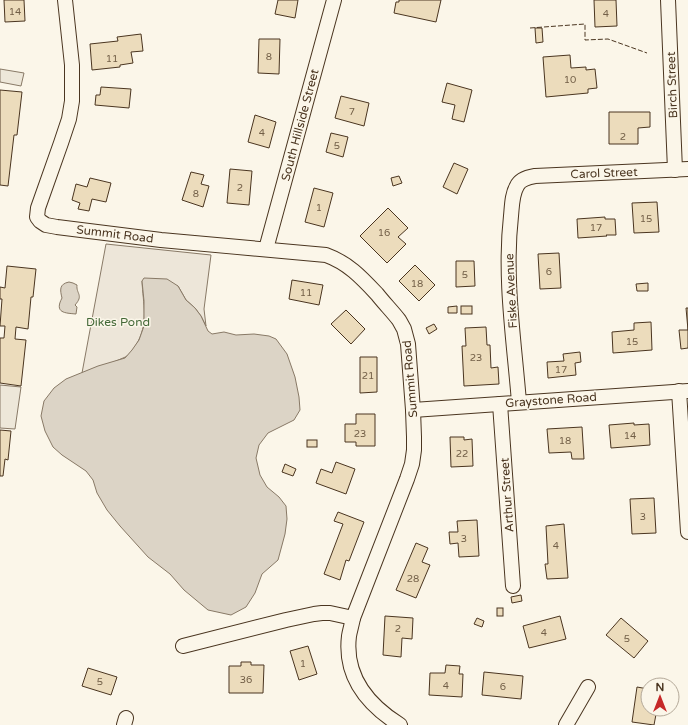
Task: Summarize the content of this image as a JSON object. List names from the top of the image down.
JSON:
{
  "streets": {
    "street": [
      "Birch Street",
      "South Hillside Street",
      "Carol Street",
      "Summit Road",
      "Fiske Avenue",
      "Graystone Road",
      "Arthur Street"
    ]
  },
  "crossings": [
    ["Birch Street", "Carol Street"],
    ["South Hillside Street", "Summit Road"],
    ["Carol Street", "Fiske Avenue"],
    ["Summit Road", "Graystone Road"],
    ["Fiske Avenue", "Graystone Road"],
    ["Graystone Road", "Arthur Street"]
  ],
  "parks": ["Dikes Pond"],
  "house_numbers": [
    "14",
    "4",
    "8",
    "11",
    "10",
    "7",
    "4",
    "2",
    "5",
    "2",
    "8",
    "1",
    "15",
    "17",
    "16",
    "6",
    "5",
    "18",
    "11",
    "15",
    "23",
    "17",
    "21",
    "23",
    "14",
    "18",
    "22",
    "3",
    "3",
    "4",
    "28",
    "2",
    "4",
    "5",
    "1",
    "36",
    "5",
    "4",
    "6"
  ],
  "north": "top"
}
